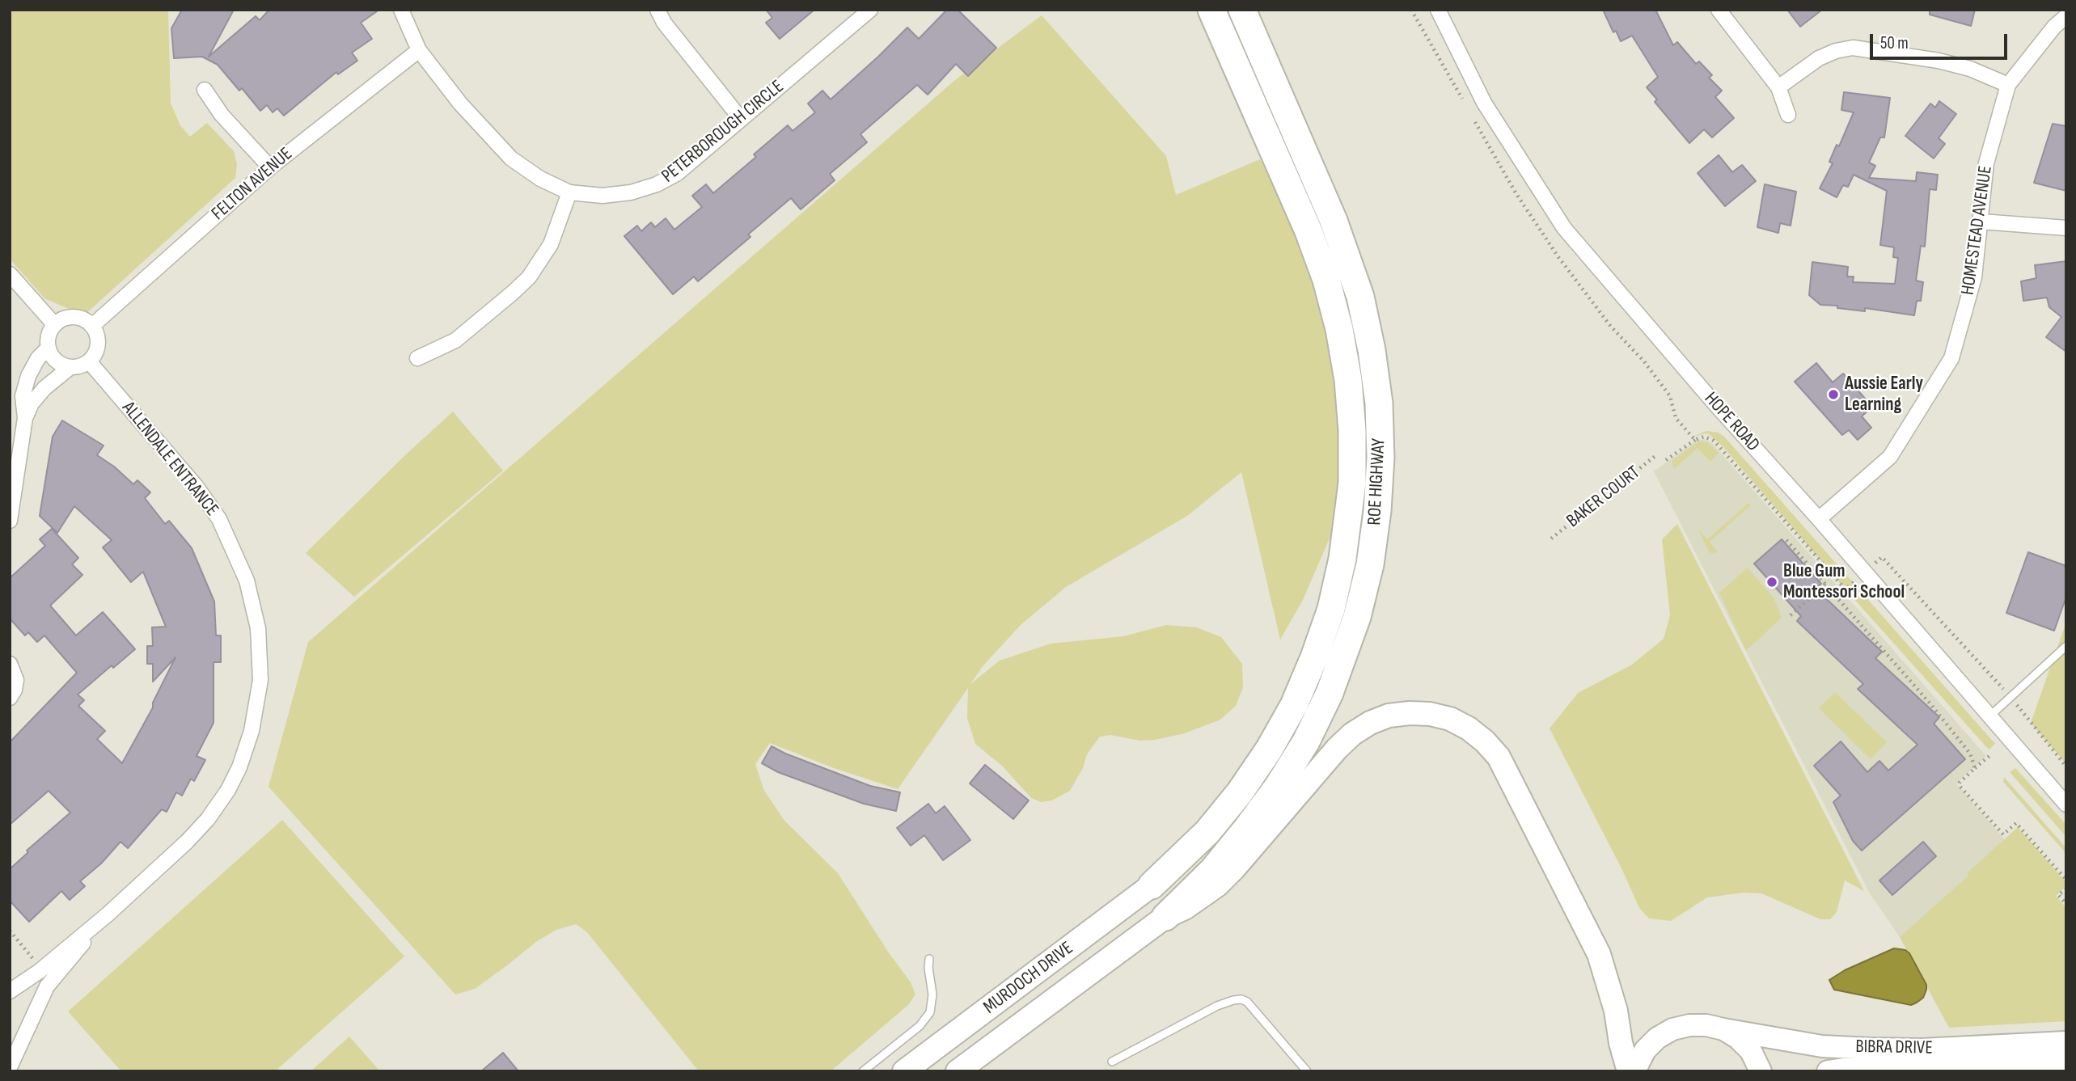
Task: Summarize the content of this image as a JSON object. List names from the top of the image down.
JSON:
{
  "streets": {
    "highway": ["ROE HIGHWAY"],
    "main road": ["MURDOCH DRIVE"],
    "street": [
      "PETERBOROUGH CIRCLE",
      "FELTON AVENUE",
      "HOMESTEAD AVENUE",
      "HOPE ROAD",
      "ALLENDALE ENTRANCE",
      "BIBRA DRIVE"
    ],
    "path": ["BAKER COURT"]
  },
  "crossings": [
    ["PETERBOROUGH CIRCLE", "FELTON AVENUE"],
    ["FELTON AVENUE", "ALLENDALE ENTRANCE"],
    ["HOMESTEAD AVENUE", "HOPE ROAD"],
    ["ROE HIGHWAY", "MURDOCH DRIVE"]
  ],
  "places": ["Aussie Early Learning", "Blue Gum Montessori School"],
  "scale_bar": "50 m"
}
